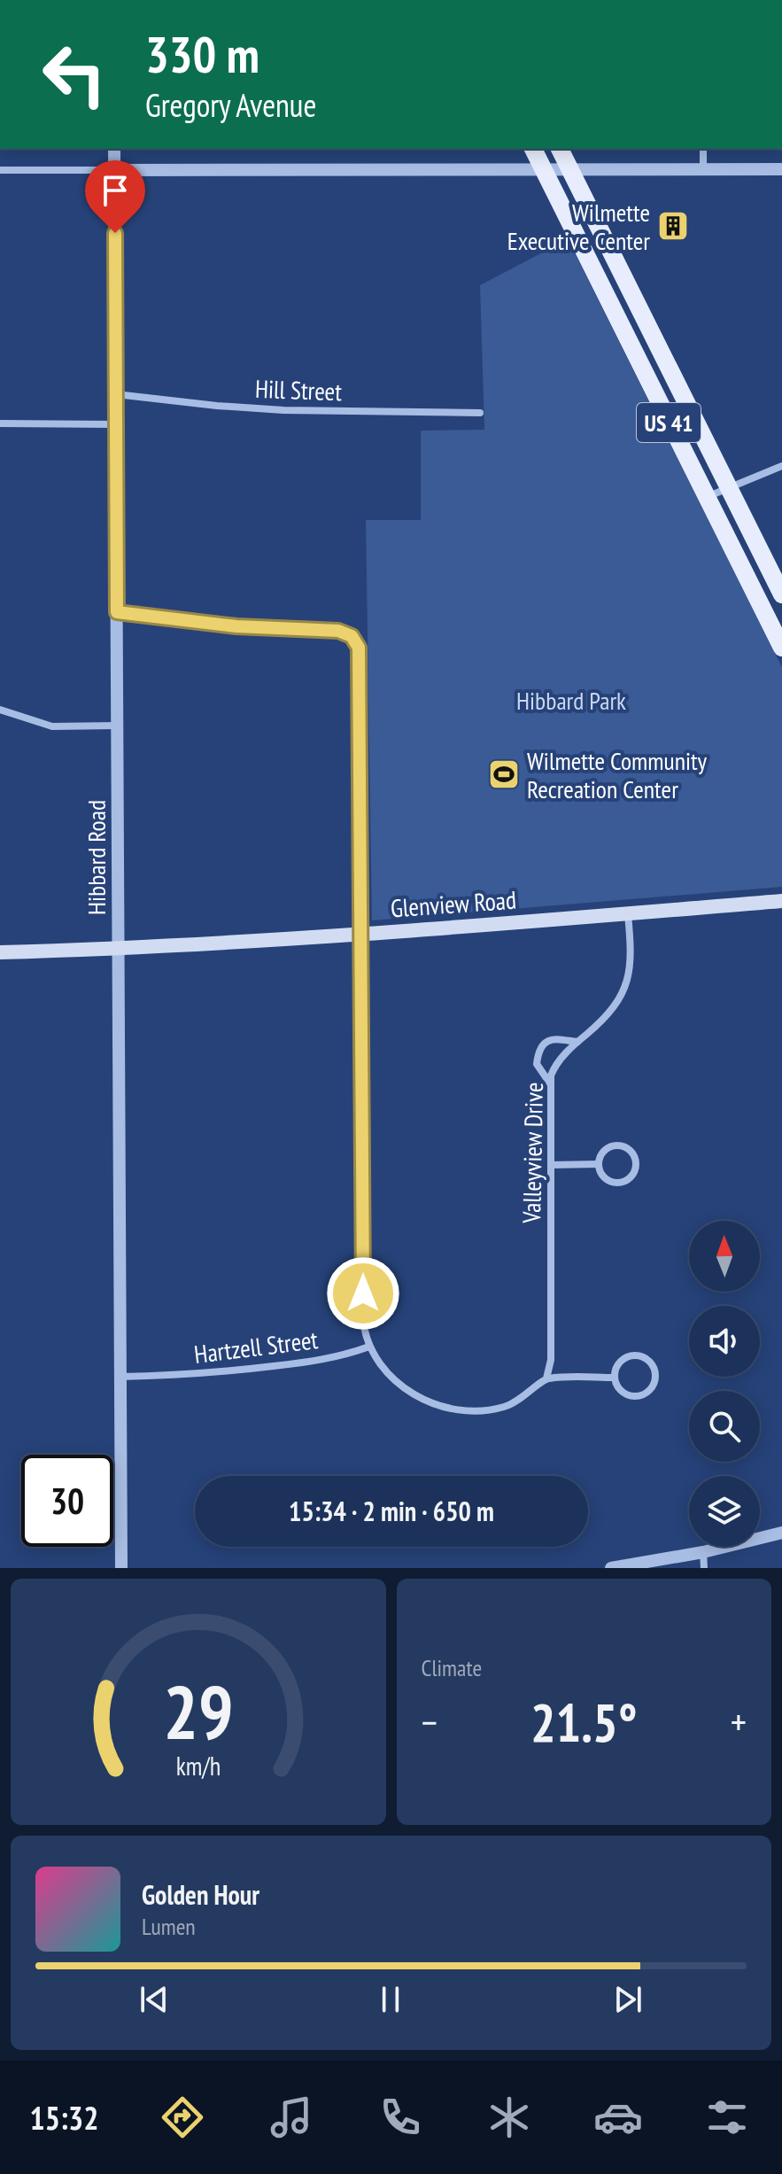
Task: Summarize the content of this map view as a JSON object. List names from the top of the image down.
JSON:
{
  "streets": {
    "main road": ["US 41", "Glenview Road"],
    "street": [
      "Hill Street",
      "Hibbard Road",
      "Valleyview Drive",
      "Hartzell Street"
    ]
  },
  "crossings": [
    ["Hill Street", "Hibbard Road"],
    ["Hibbard Road", "Glenview Road"],
    ["Hibbard Road", "Hartzell Street"],
    ["Glenview Road", "Valleyview Drive"]
  ],
  "parks": ["Hibbard Park"],
  "places": {
    "building": ["Wilmette Executive Center"],
    "sports": ["Wilmette Community Recreation Center"]
  },
  "north": "top",
  "page": {
    "turn": ["330 m", "Gregory Avenue"],
    "limit": "30",
    "trip": "15:34 · 2 min · 650 m",
    "tile": "Climate",
    "heat": ["−", "21.5°", "+"],
    "song": ["Golden Hour", "Lumen"],
    "tabs": "15:32",
    "gauge": ["29", "km/h"]
  }
}
